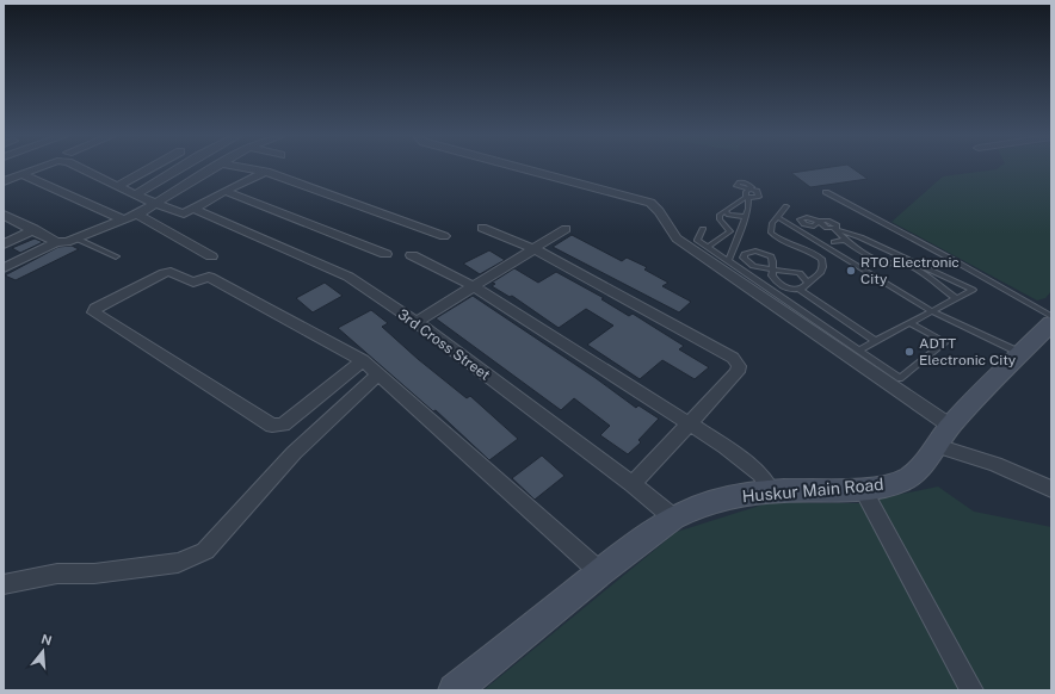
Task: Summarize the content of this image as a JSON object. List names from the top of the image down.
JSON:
{
  "streets": {
    "main road": ["Huskur Main Road"],
    "street": ["3rd Cross Street"]
  },
  "crossings": [
    ["3rd Cross Street", "Huskur Main Road"]
  ],
  "places": ["RTO Electronic City", "ADTT Electronic City"],
  "north": "top"
}
